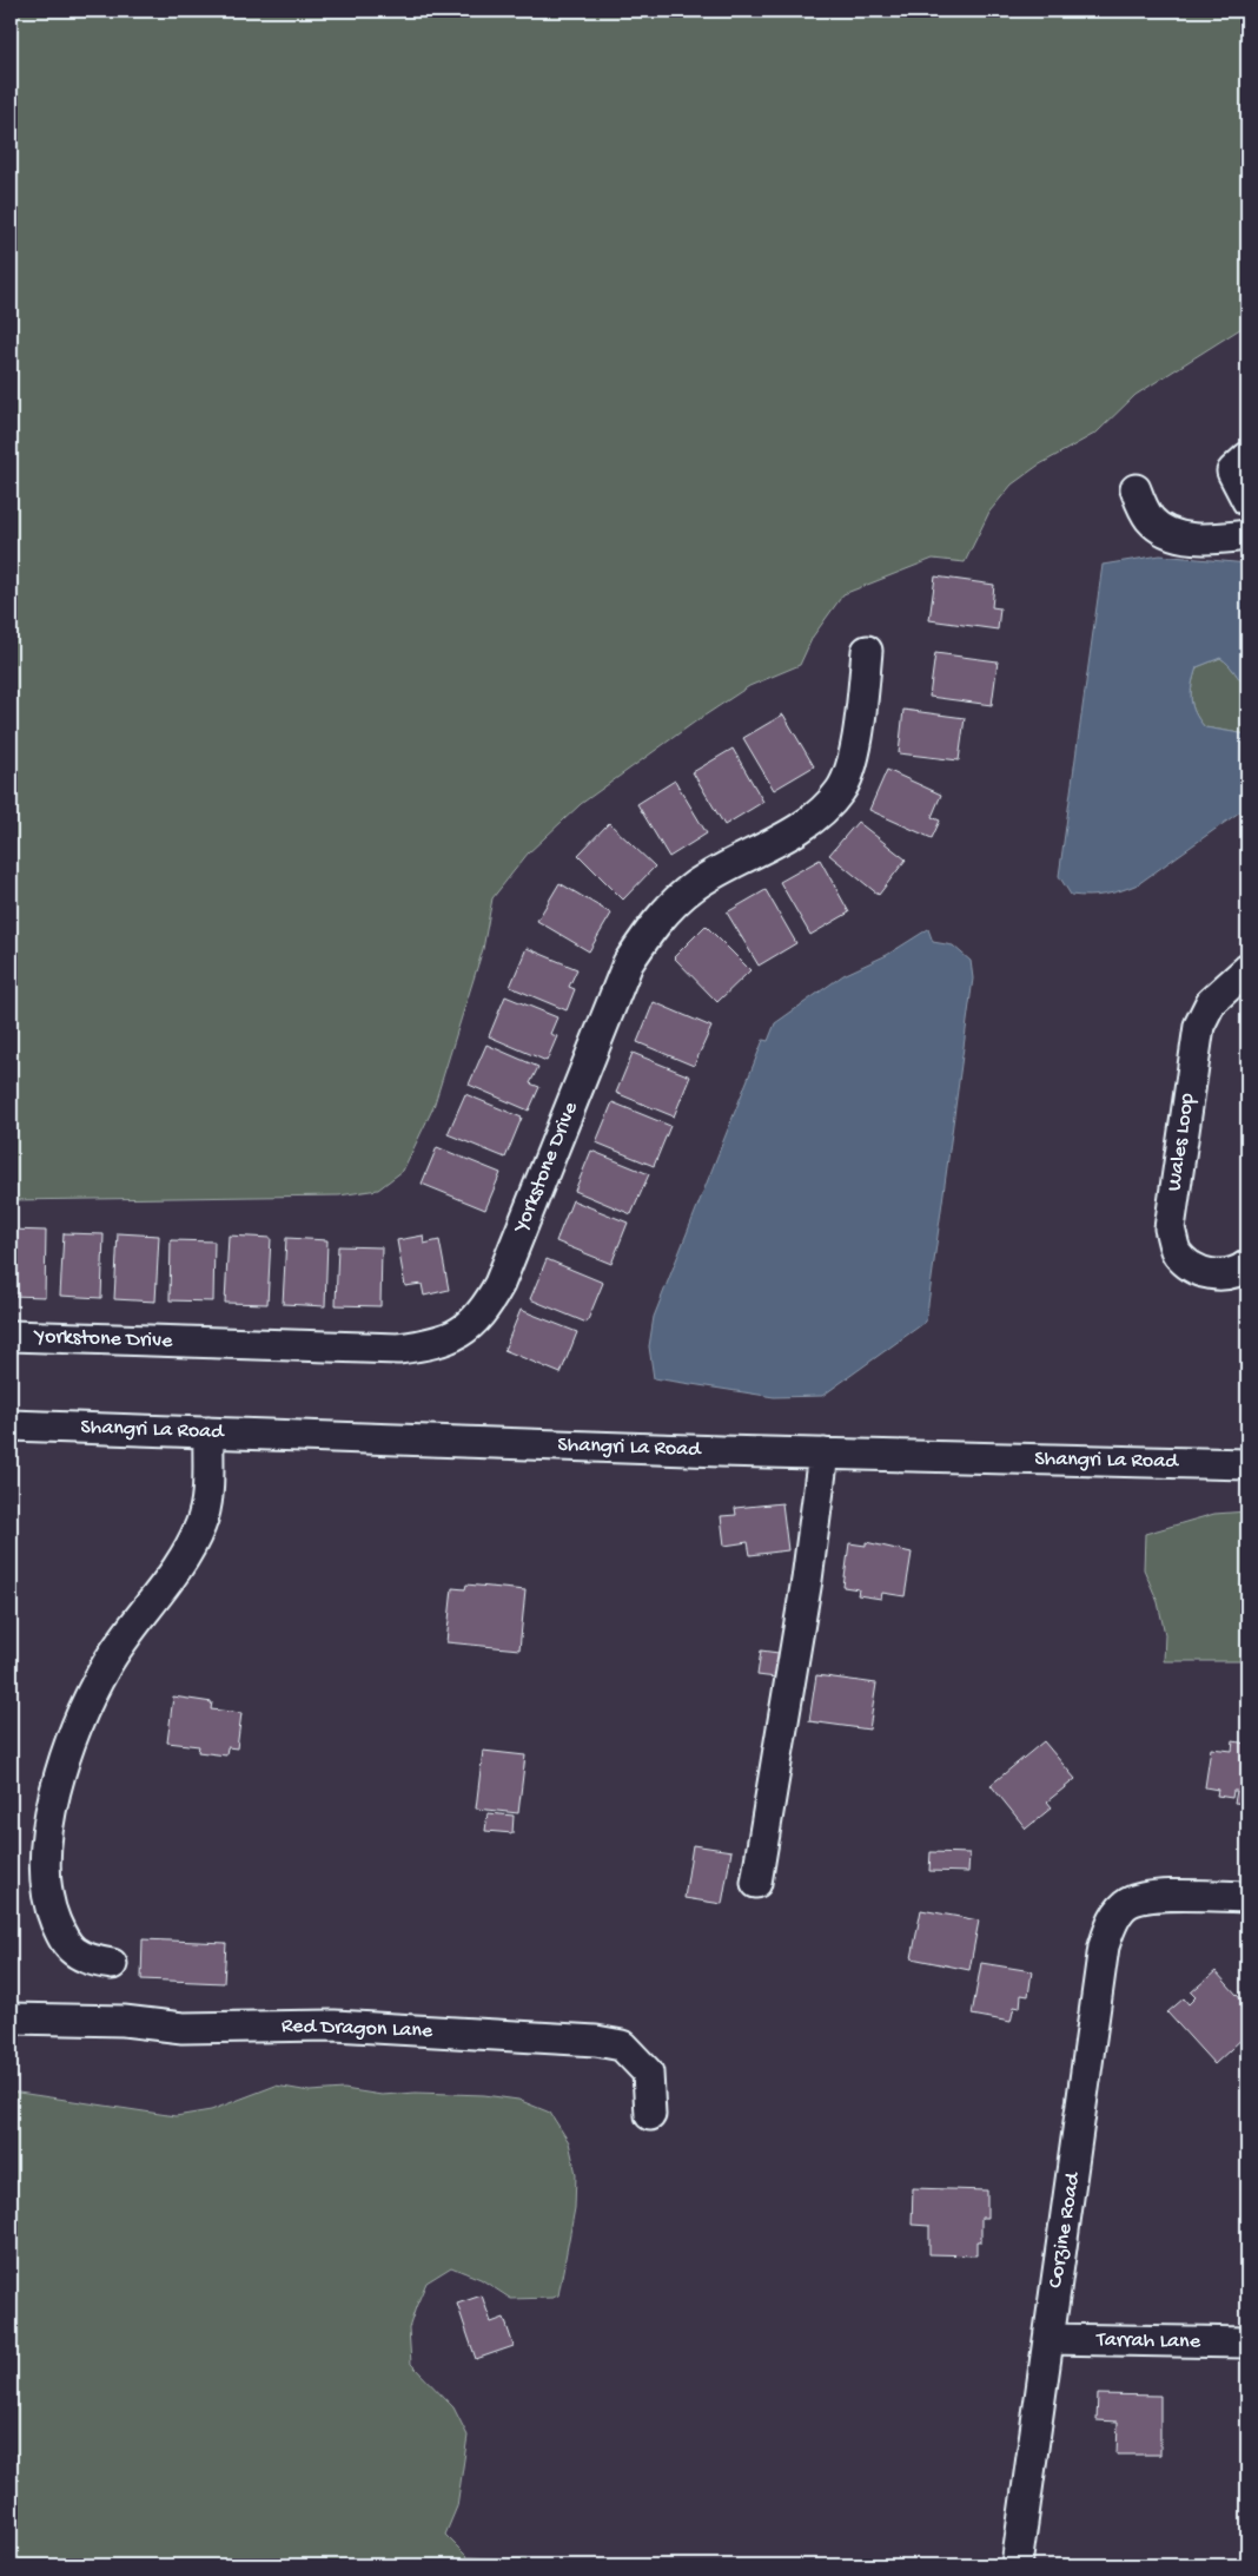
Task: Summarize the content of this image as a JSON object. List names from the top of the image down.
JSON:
{
  "streets": {
    "street": [
      "Wales Loop",
      "Yorkstone Drive",
      "Shangri La Road",
      "Red Dragon Lane",
      "Corzine Road",
      "Tarrah Lane"
    ]
  },
  "crossings": [
    ["Corzine Road", "Tarrah Lane"]
  ]
}
